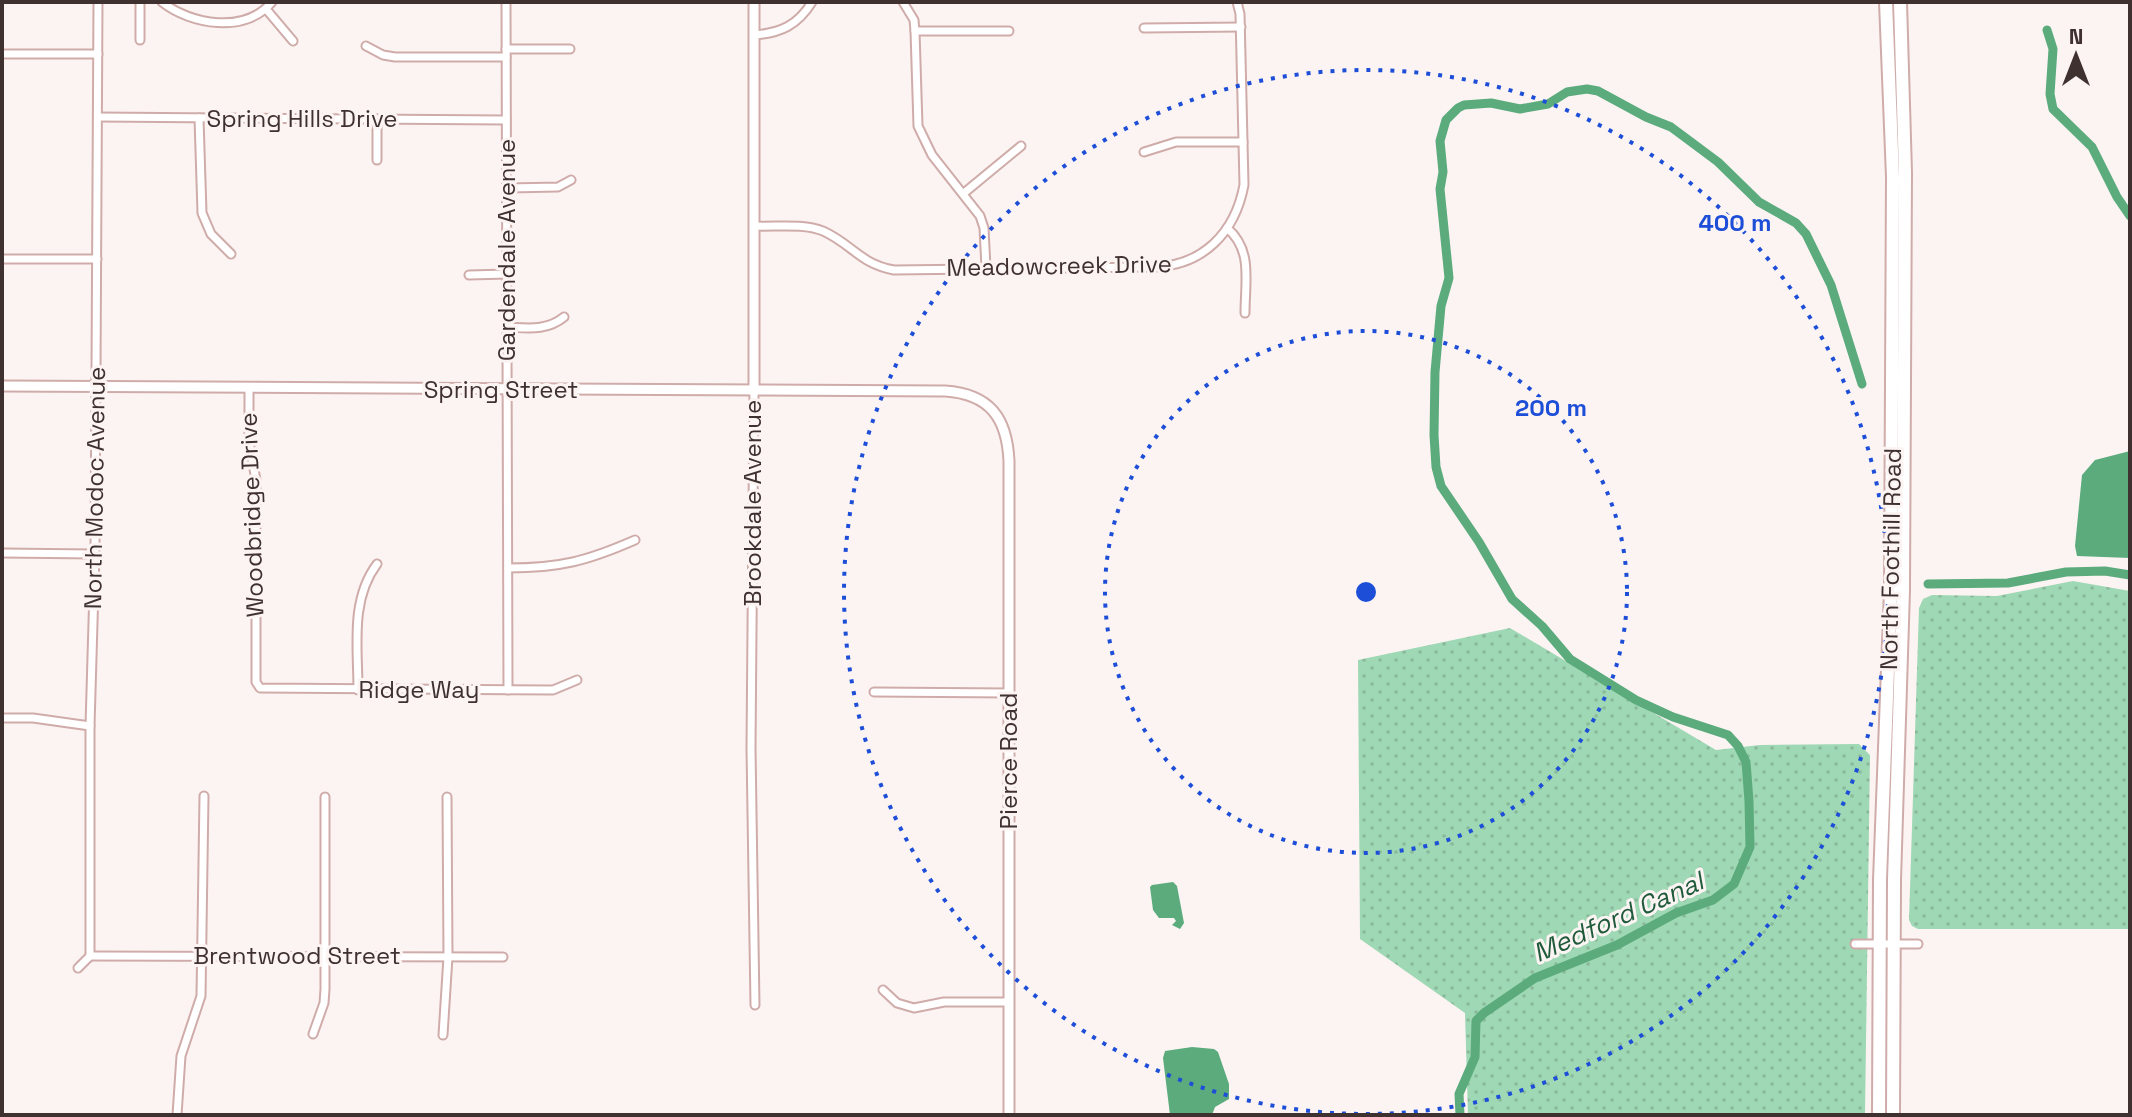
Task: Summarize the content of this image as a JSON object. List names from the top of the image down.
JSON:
{
  "streets": {
    "main road": ["North Foothill Road"],
    "street": [
      "Spring Hills Drive",
      "Gardendale Avenue",
      "Meadowcreek Drive",
      "Spring Street",
      "North Modoc Avenue",
      "Brookdale Avenue",
      "Woodbridge Drive",
      "Ridge Way",
      "Pierce Road",
      "Brentwood Street"
    ]
  },
  "crossings": [
    ["Spring Hills Drive", "Gardendale Avenue"],
    ["Spring Hills Drive", "North Modoc Avenue"],
    ["Gardendale Avenue", "Spring Street"],
    ["Gardendale Avenue", "Ridge Way"],
    ["Meadowcreek Drive", "Brookdale Avenue"],
    ["Spring Street", "North Modoc Avenue"],
    ["Spring Street", "Brookdale Avenue"],
    ["Spring Street", "Woodbridge Drive"],
    ["Spring Street", "Pierce Road"],
    ["North Modoc Avenue", "Brentwood Street"],
    ["Woodbridge Drive", "Ridge Way"]
  ],
  "water": ["Medford Canal"],
  "north": "top",
  "rings": ["400 m", "200 m"]
}
